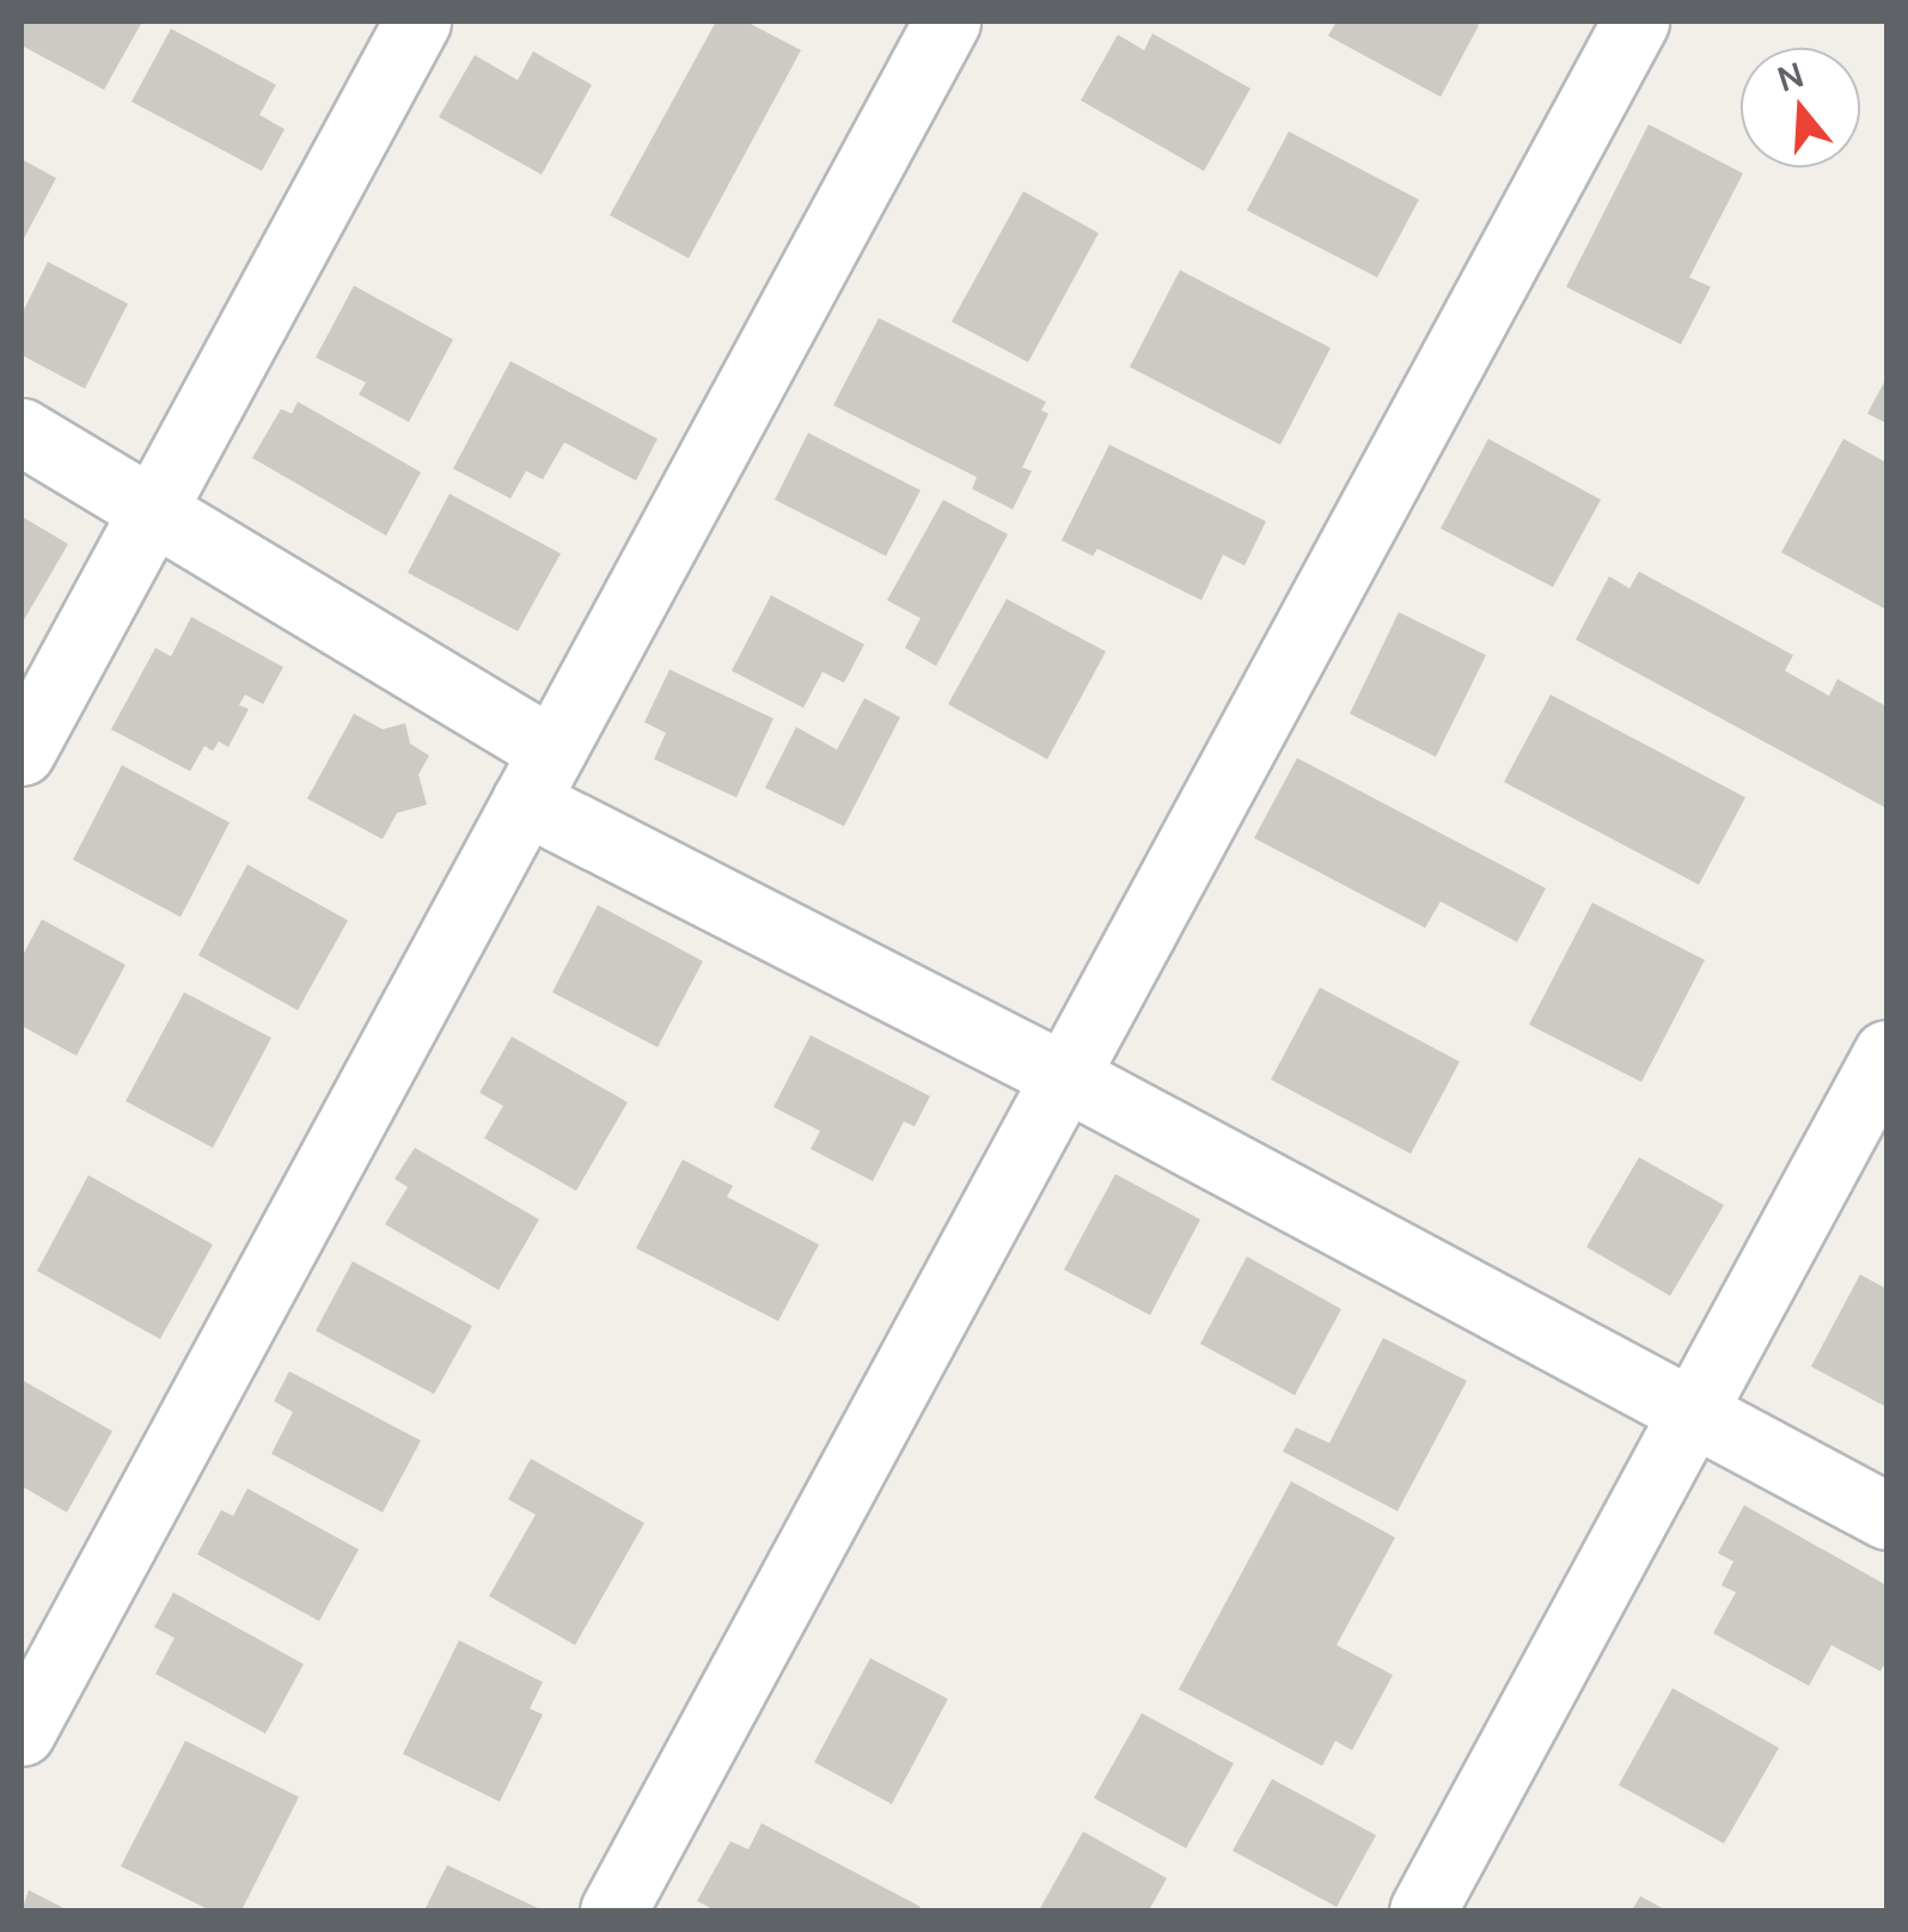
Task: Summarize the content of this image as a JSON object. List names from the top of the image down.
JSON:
{
  "north": "top"
}
